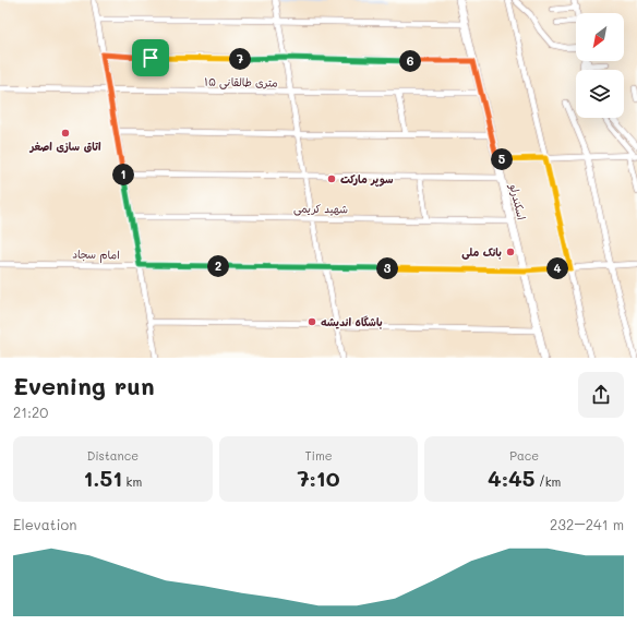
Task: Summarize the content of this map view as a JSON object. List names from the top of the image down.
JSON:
{
  "streets": {
    "main road": ["اسکندرلو"],
    "street": ["۱۵ متری طالقانی", "شهید کریمی", "امام سجاد"]
  },
  "crossings": [
    ["۱۵ متری طالقانی", "اسکندرلو"],
    ["اسکندرلو", "شهید کریمی"],
    ["اسکندرلو", "امام سجاد"]
  ],
  "places": [
    "اتاق سازی اصغر",
    "سوپر مارکت",
    "بانک ملی",
    "باشگاه اندیشه"
  ],
  "north": "bottom left",
  "page": {
    "pins": [
      "7",
      "6",
      "5",
      "1",
      "2",
      "3",
      "4"
    ],
    "heading": ["Evening run", "21:20"],
    "stats": [
      ["Distance", "1.51 km"],
      ["Time", "7:10"],
      ["Pace", "4:45 /km"]
    ],
    "chart": ["Elevation", "232–241 m"]
  }
}
